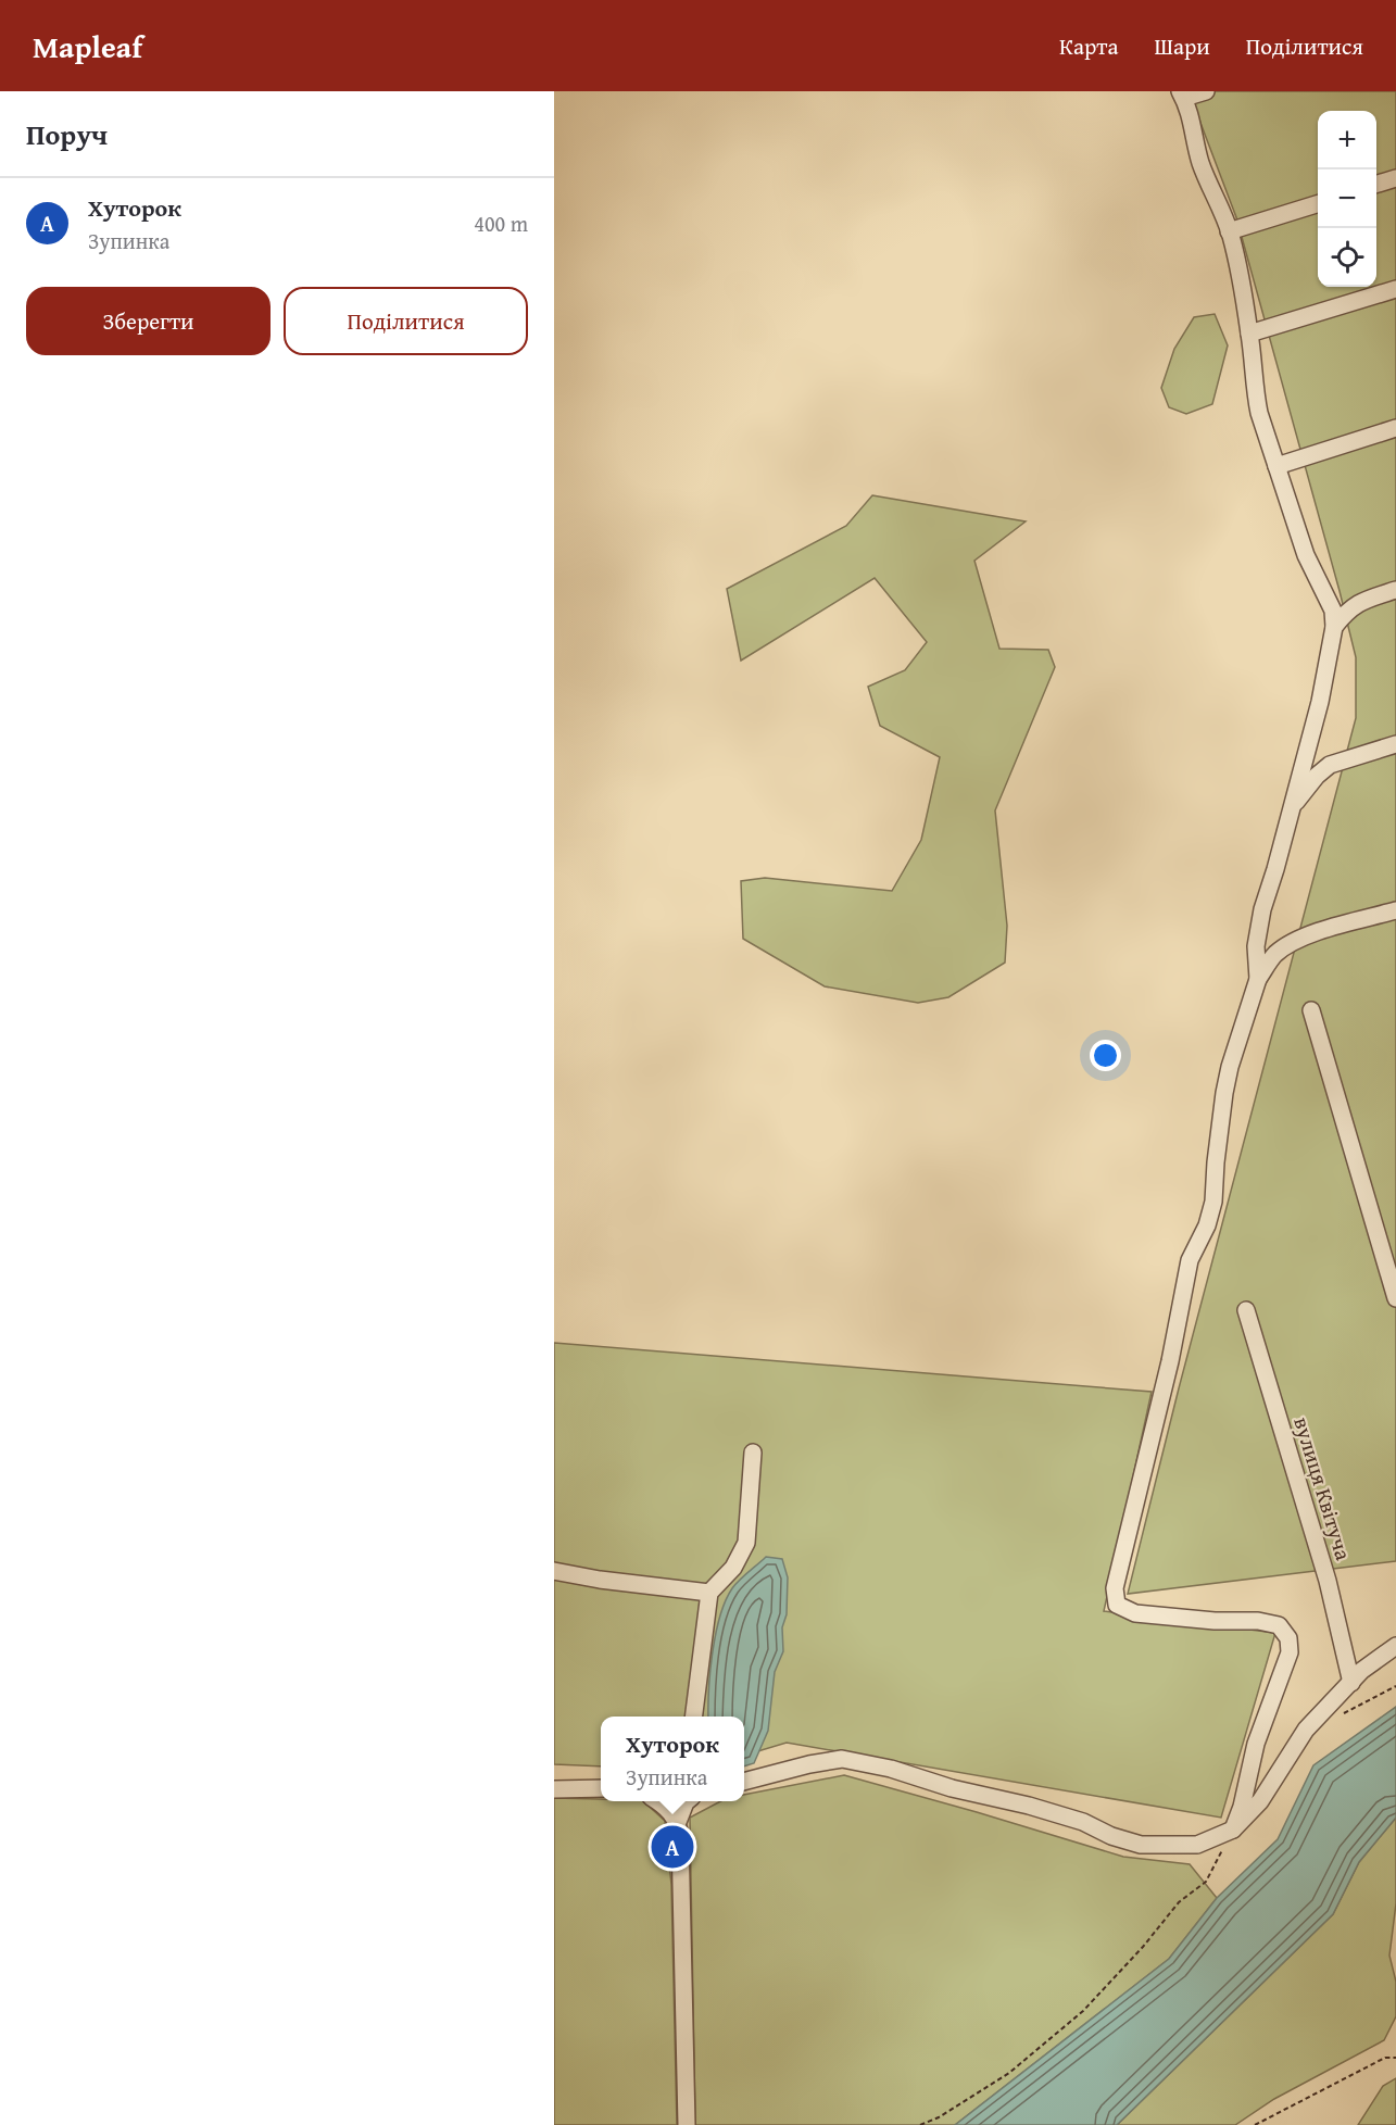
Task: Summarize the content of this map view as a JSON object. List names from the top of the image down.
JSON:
{
  "streets": {
    "street": ["вулиця Квітуча"]
  },
  "page": {
    "header": "Mapleaf",
    "nav": ["Карта", "Шари", "Поділитися"],
    "heading": "Поруч",
    "map_buttons": ["+", "−"],
    "list": [
      {
        "mark": "A",
        "name": "Хуторок",
        "note": "Зупинка",
        "value": "400 m"
      }
    ],
    "buttons": ["Зберегти", "Поділитися"],
    "popup": ["Хуторок", "Зупинка"],
    "pins": "A"
  }
}
